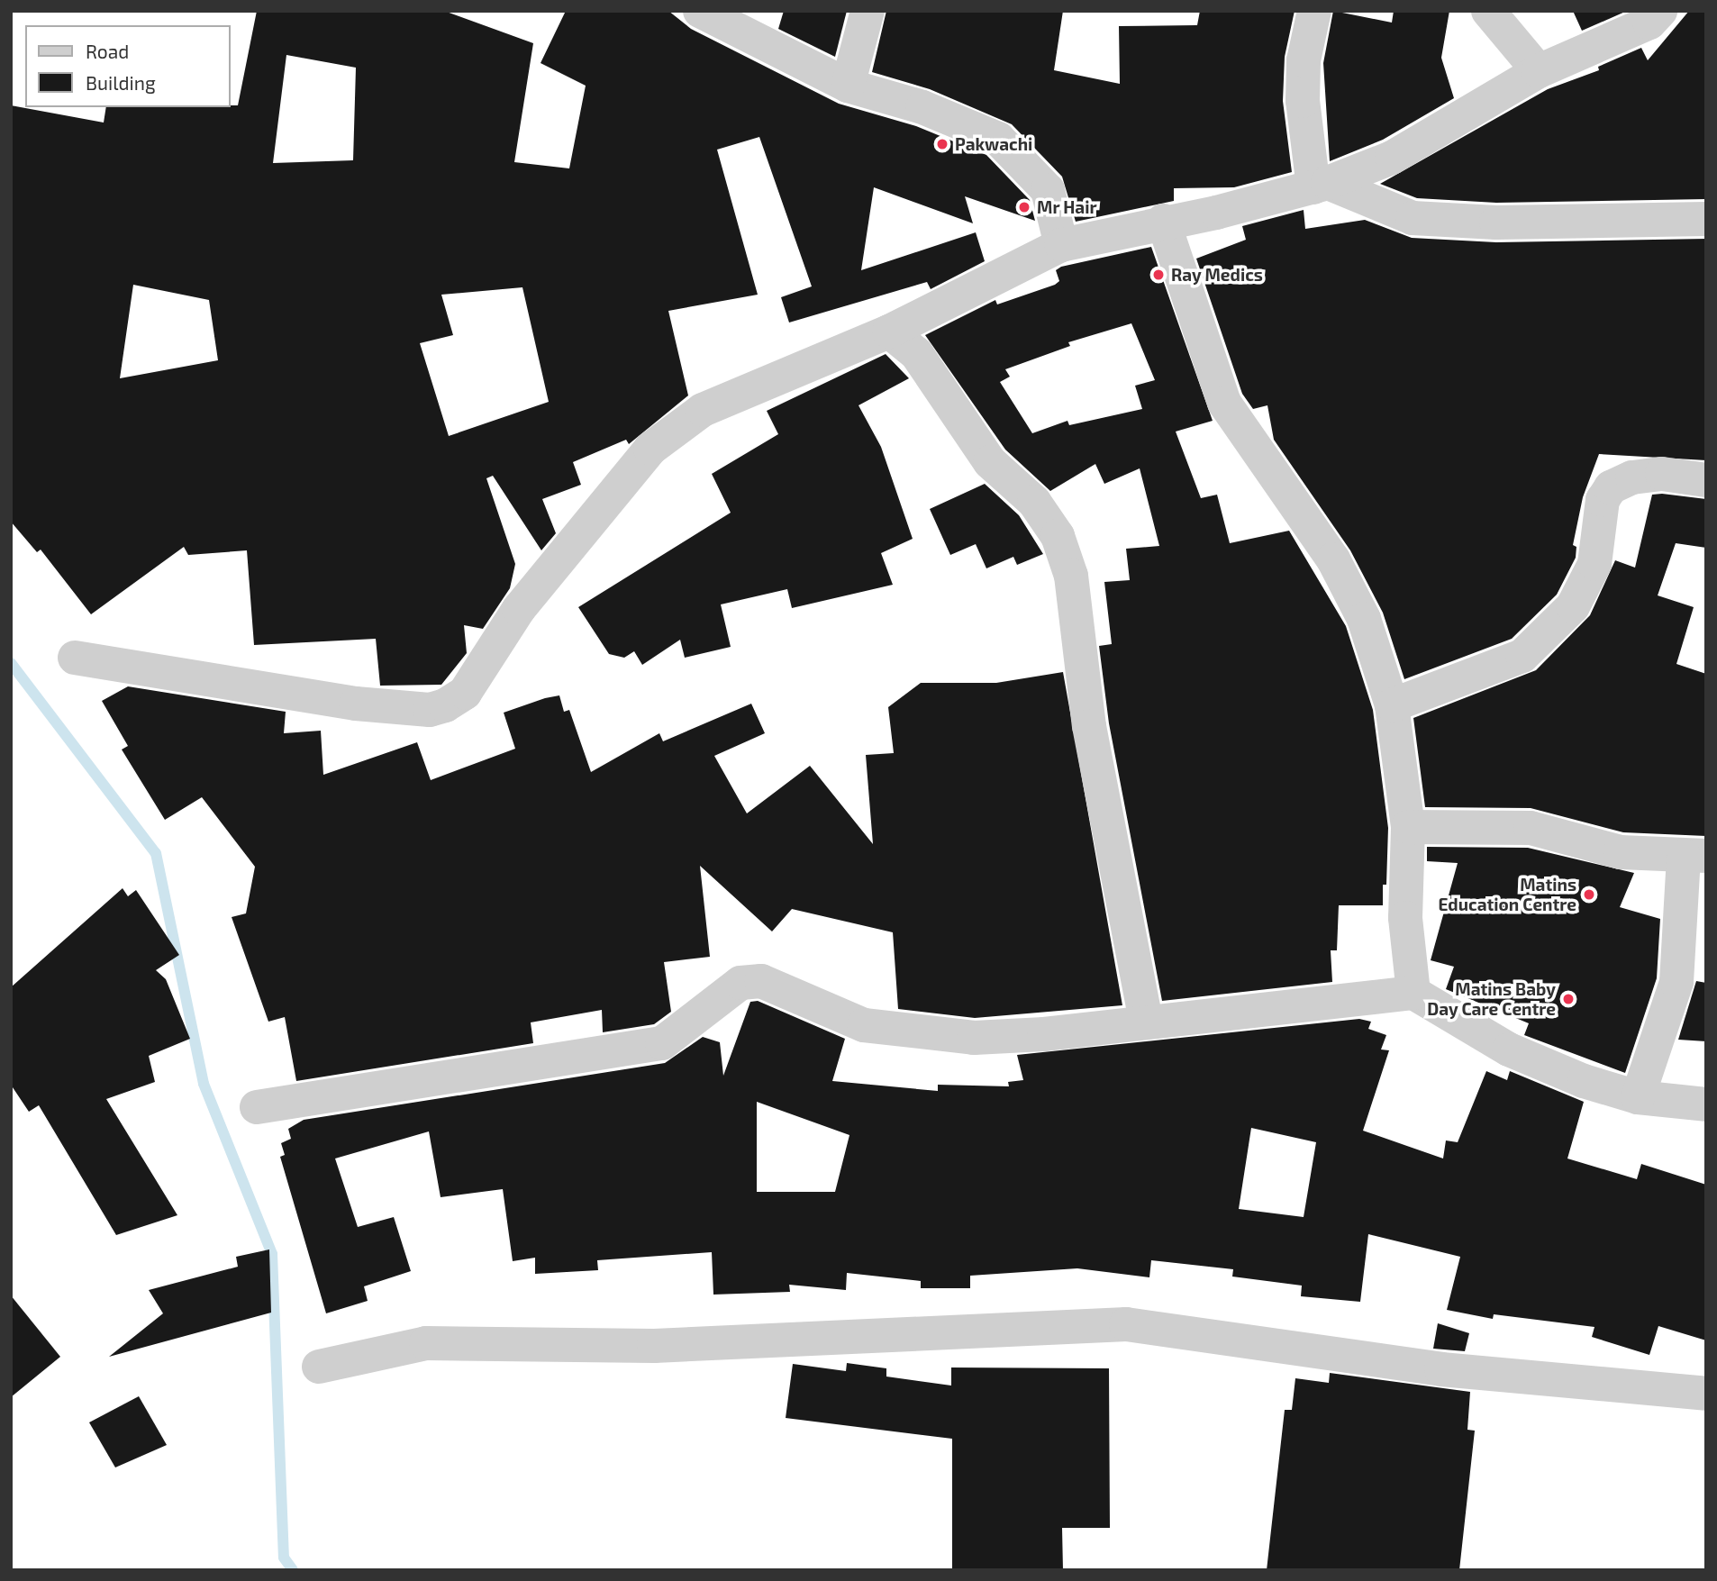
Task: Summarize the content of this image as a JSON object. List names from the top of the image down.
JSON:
{
  "places": [
    "Pakwachi",
    "Mr Hair",
    "Ray Medics",
    "Matins Education Centre",
    "Matins Baby Day Care Centre"
  ],
  "legend": ["Road", "Building"]
}
